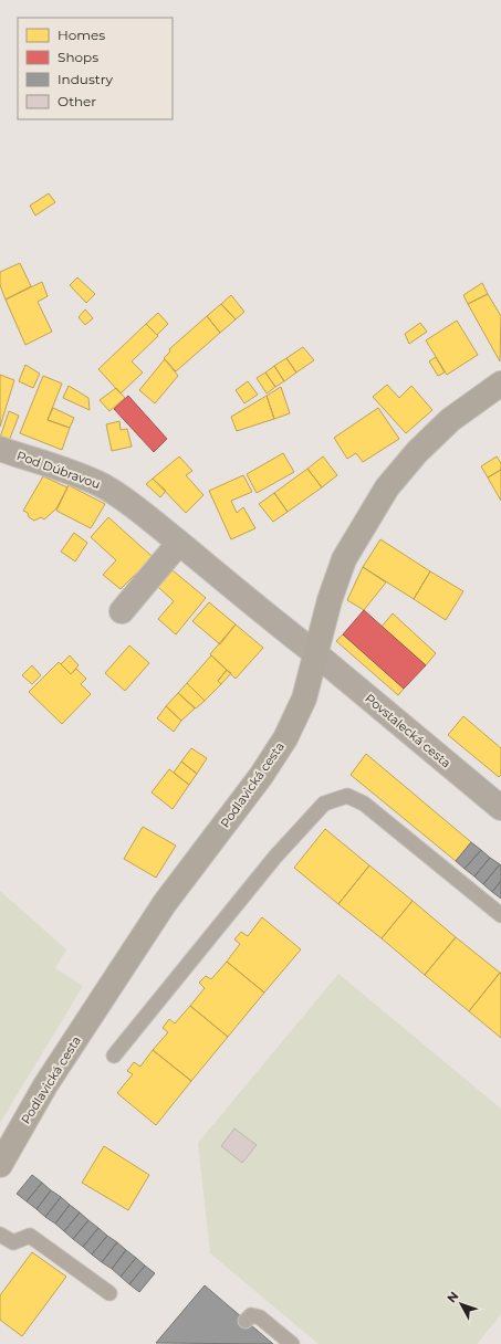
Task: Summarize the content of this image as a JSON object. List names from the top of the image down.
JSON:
{
  "streets": {
    "main road": ["Podlavická cesta"],
    "street": ["Pod Dúbravou", "Povstalecká cesta"]
  },
  "crossings": [
    ["Pod Dúbravou", "Povstalecká cesta"],
    ["Pod Dúbravou", "Podlavická cesta"],
    ["Povstalecká cesta", "Podlavická cesta"]
  ],
  "legend": [
    "Homes",
    "Shops",
    "Industry",
    "Other"
  ],
  "north": "top left"
}
